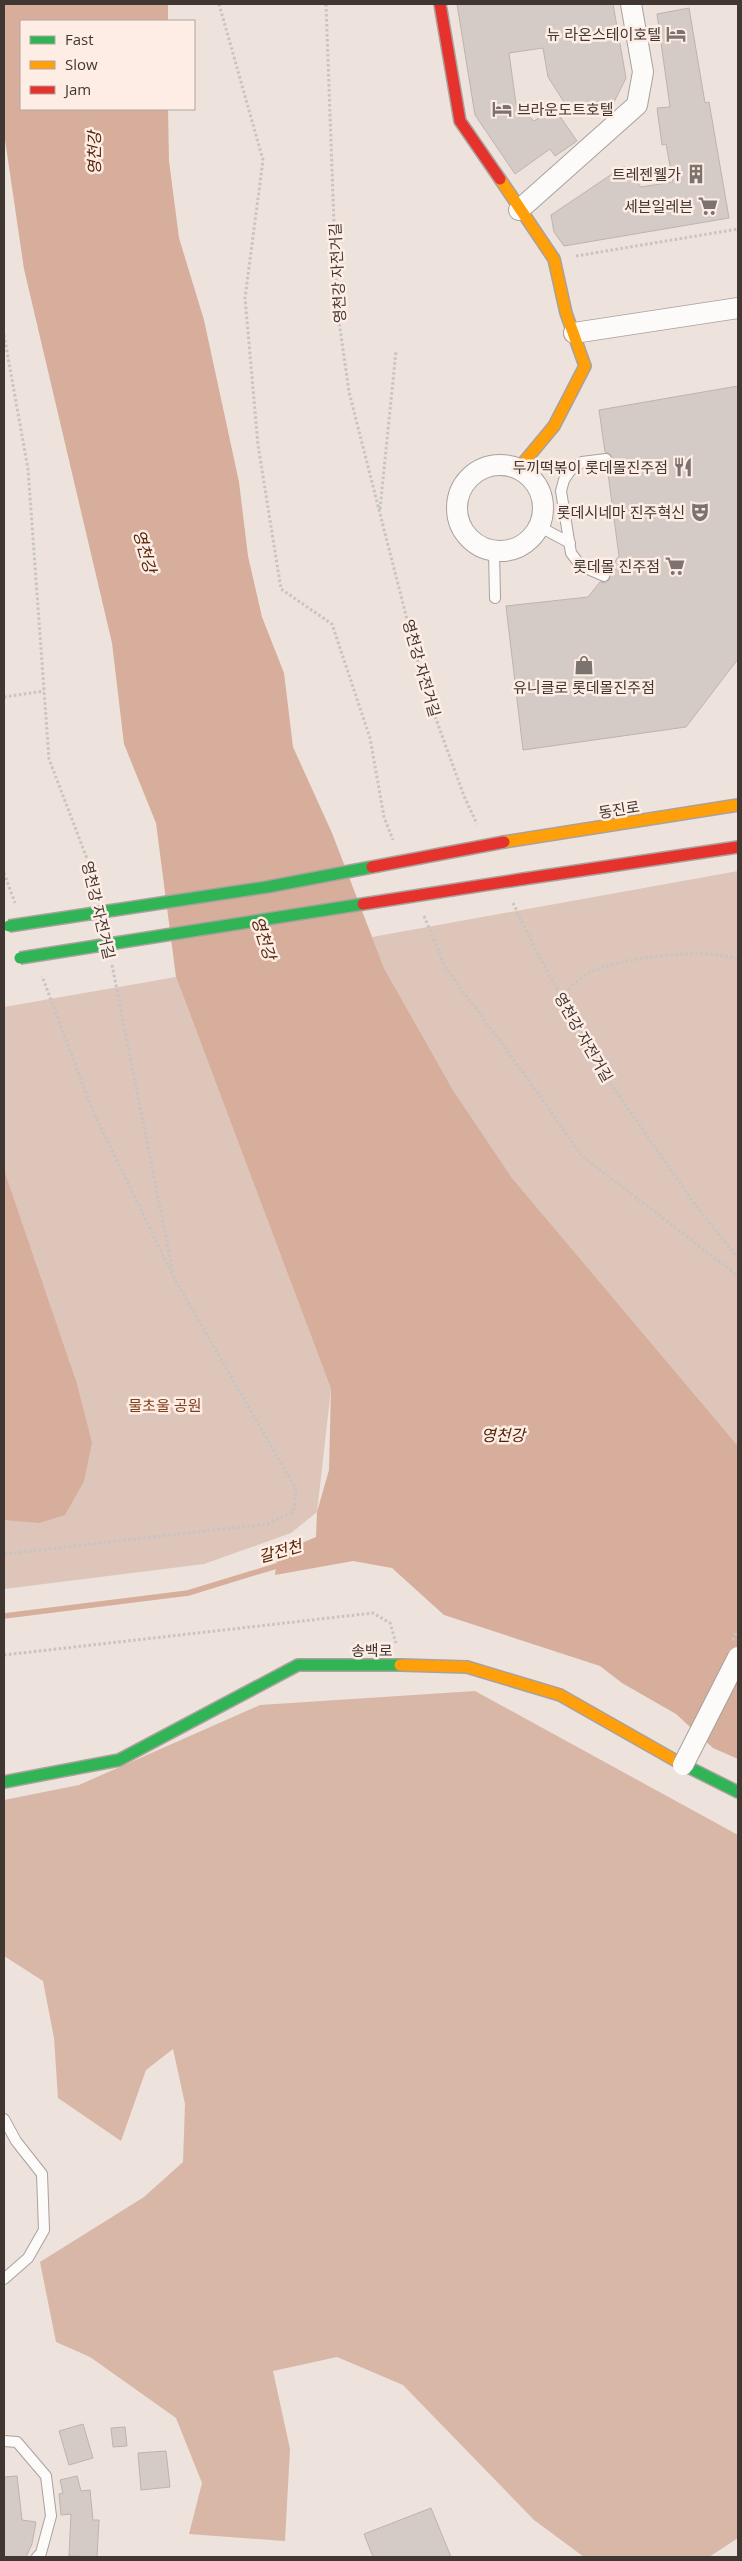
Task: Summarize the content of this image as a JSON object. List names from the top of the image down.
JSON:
{
  "streets": {
    "street": ["동진로", "송백로"],
    "path": ["영천강 자전거길"]
  },
  "water": ["영천강", "갈전천"],
  "parks": ["물초울 공원"],
  "places": {
    "hotel": ["뉴 라온스테이호텔", "브라운도트호텔"],
    "building": ["트레젠웰가"],
    "supermarket": ["세븐일레븐", "롯데몰 진주점"],
    "restaurant": ["두끼떡볶이 롯데몰진주점"],
    "theatre": ["롯데시네마 진주혁신"],
    "shop": ["유니클로 롯데몰진주점"]
  },
  "legend": ["Fast", "Slow", "Jam"]
}
